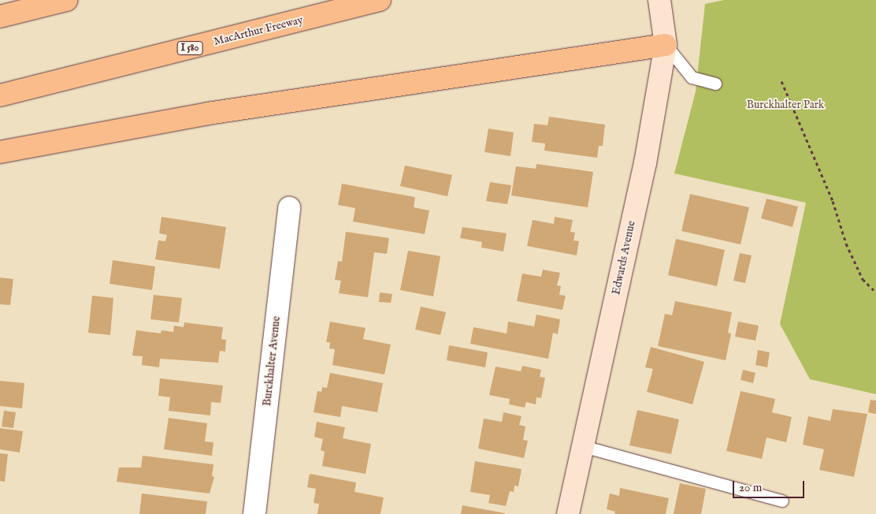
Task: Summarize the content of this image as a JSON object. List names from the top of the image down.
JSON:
{
  "streets": {
    "highway": ["MacArthur Freeway", "I 580"],
    "main road": ["Edwards Avenue"],
    "street": ["Burckhalter Avenue"]
  },
  "parks": ["Burckhalter Park"],
  "scale_bar": "20 m"
}
